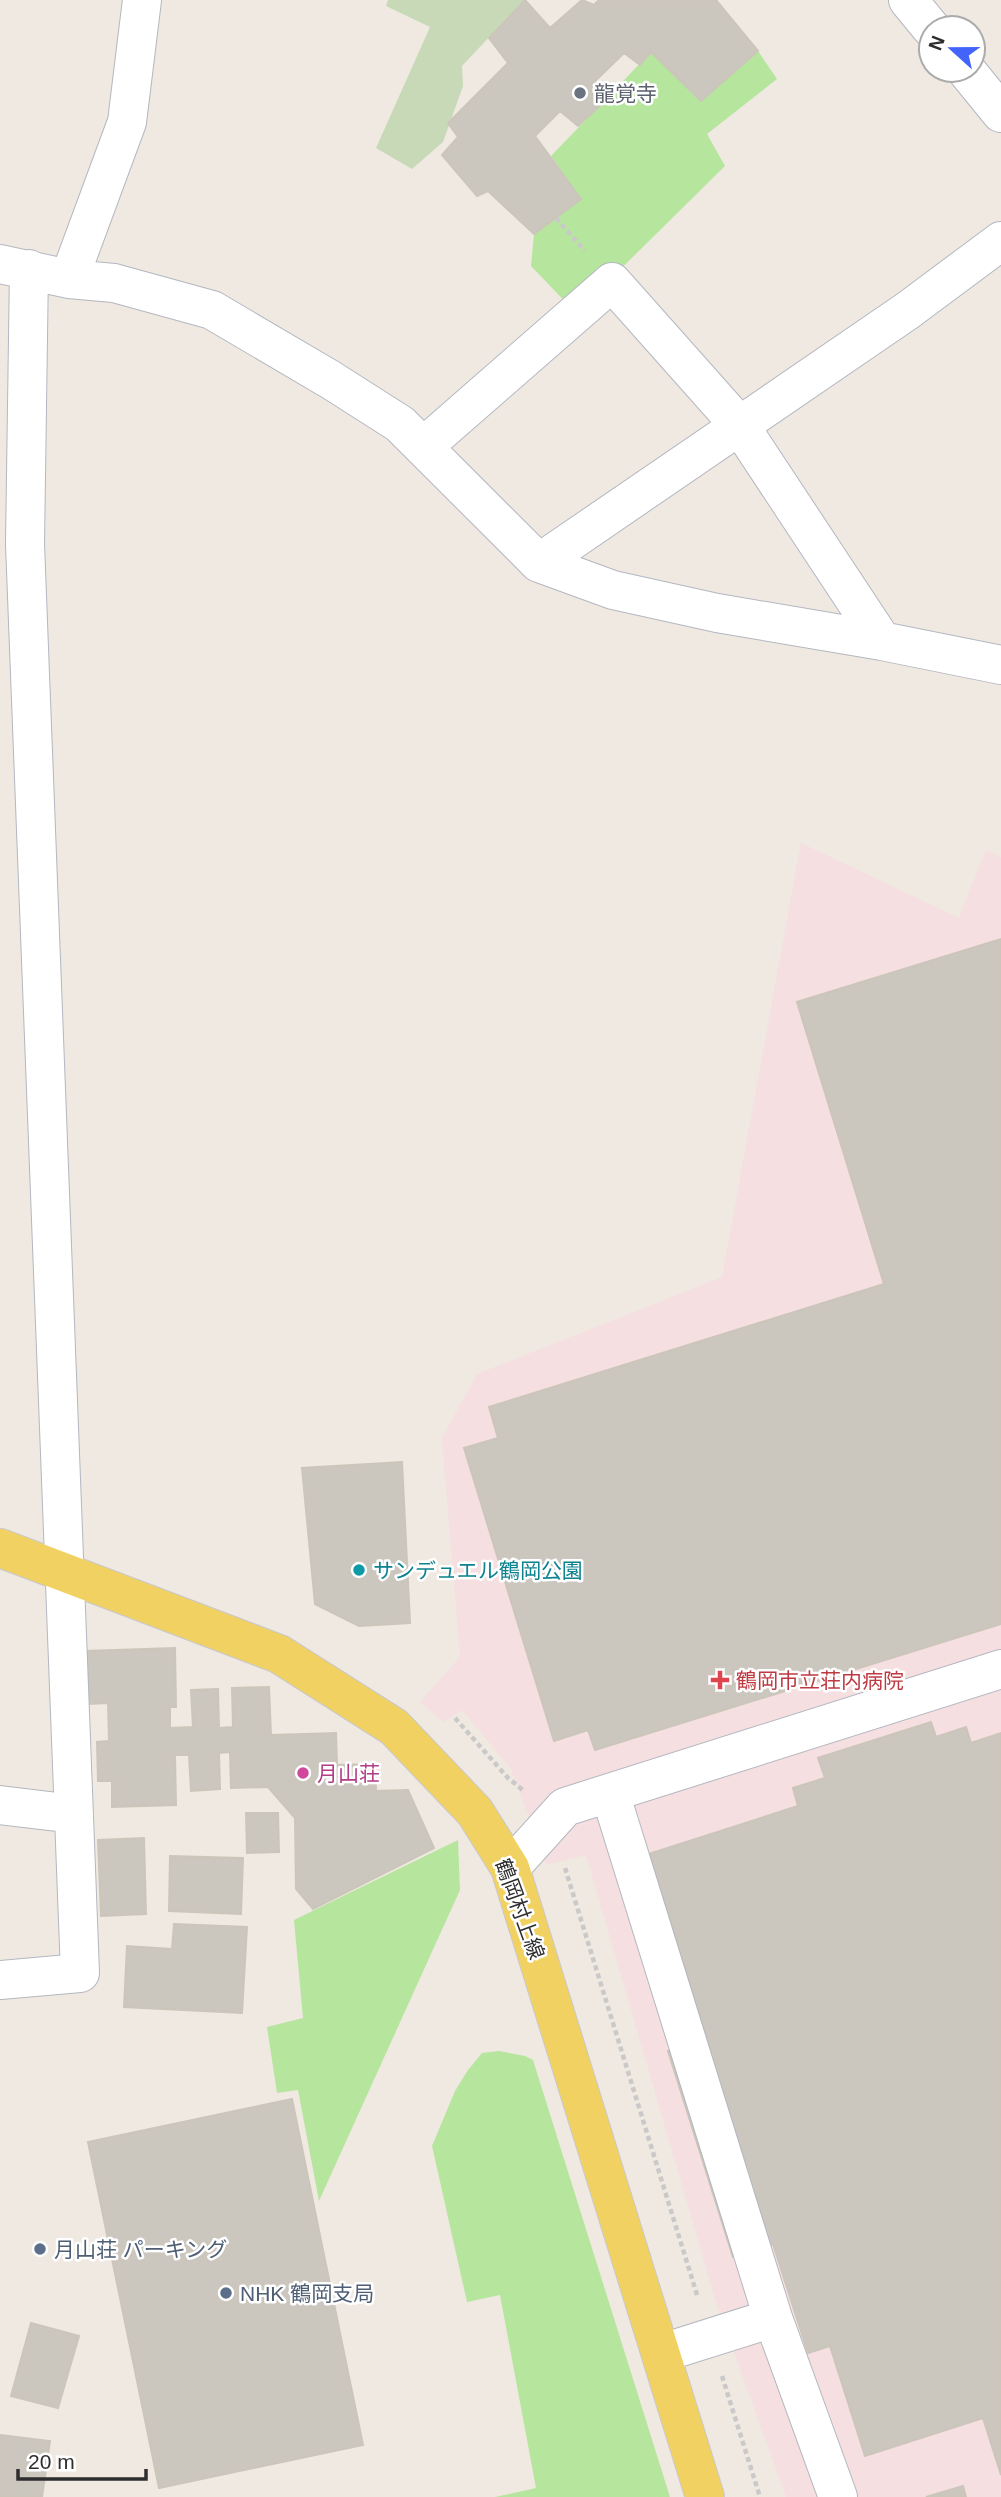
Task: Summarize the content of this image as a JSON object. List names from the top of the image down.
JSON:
{
  "streets": {
    "main road": ["鶴岡村上線"]
  },
  "places": {
    "other": [
      "龍覚寺",
      "サンデュエル鶴岡公園",
      "月山荘",
      "月山荘 パーキング",
      "NHK 鶴岡支局"
    ],
    "health": ["鶴岡市立荘内病院"]
  },
  "scale_bar": "20 m",
  "north": "left"
}
